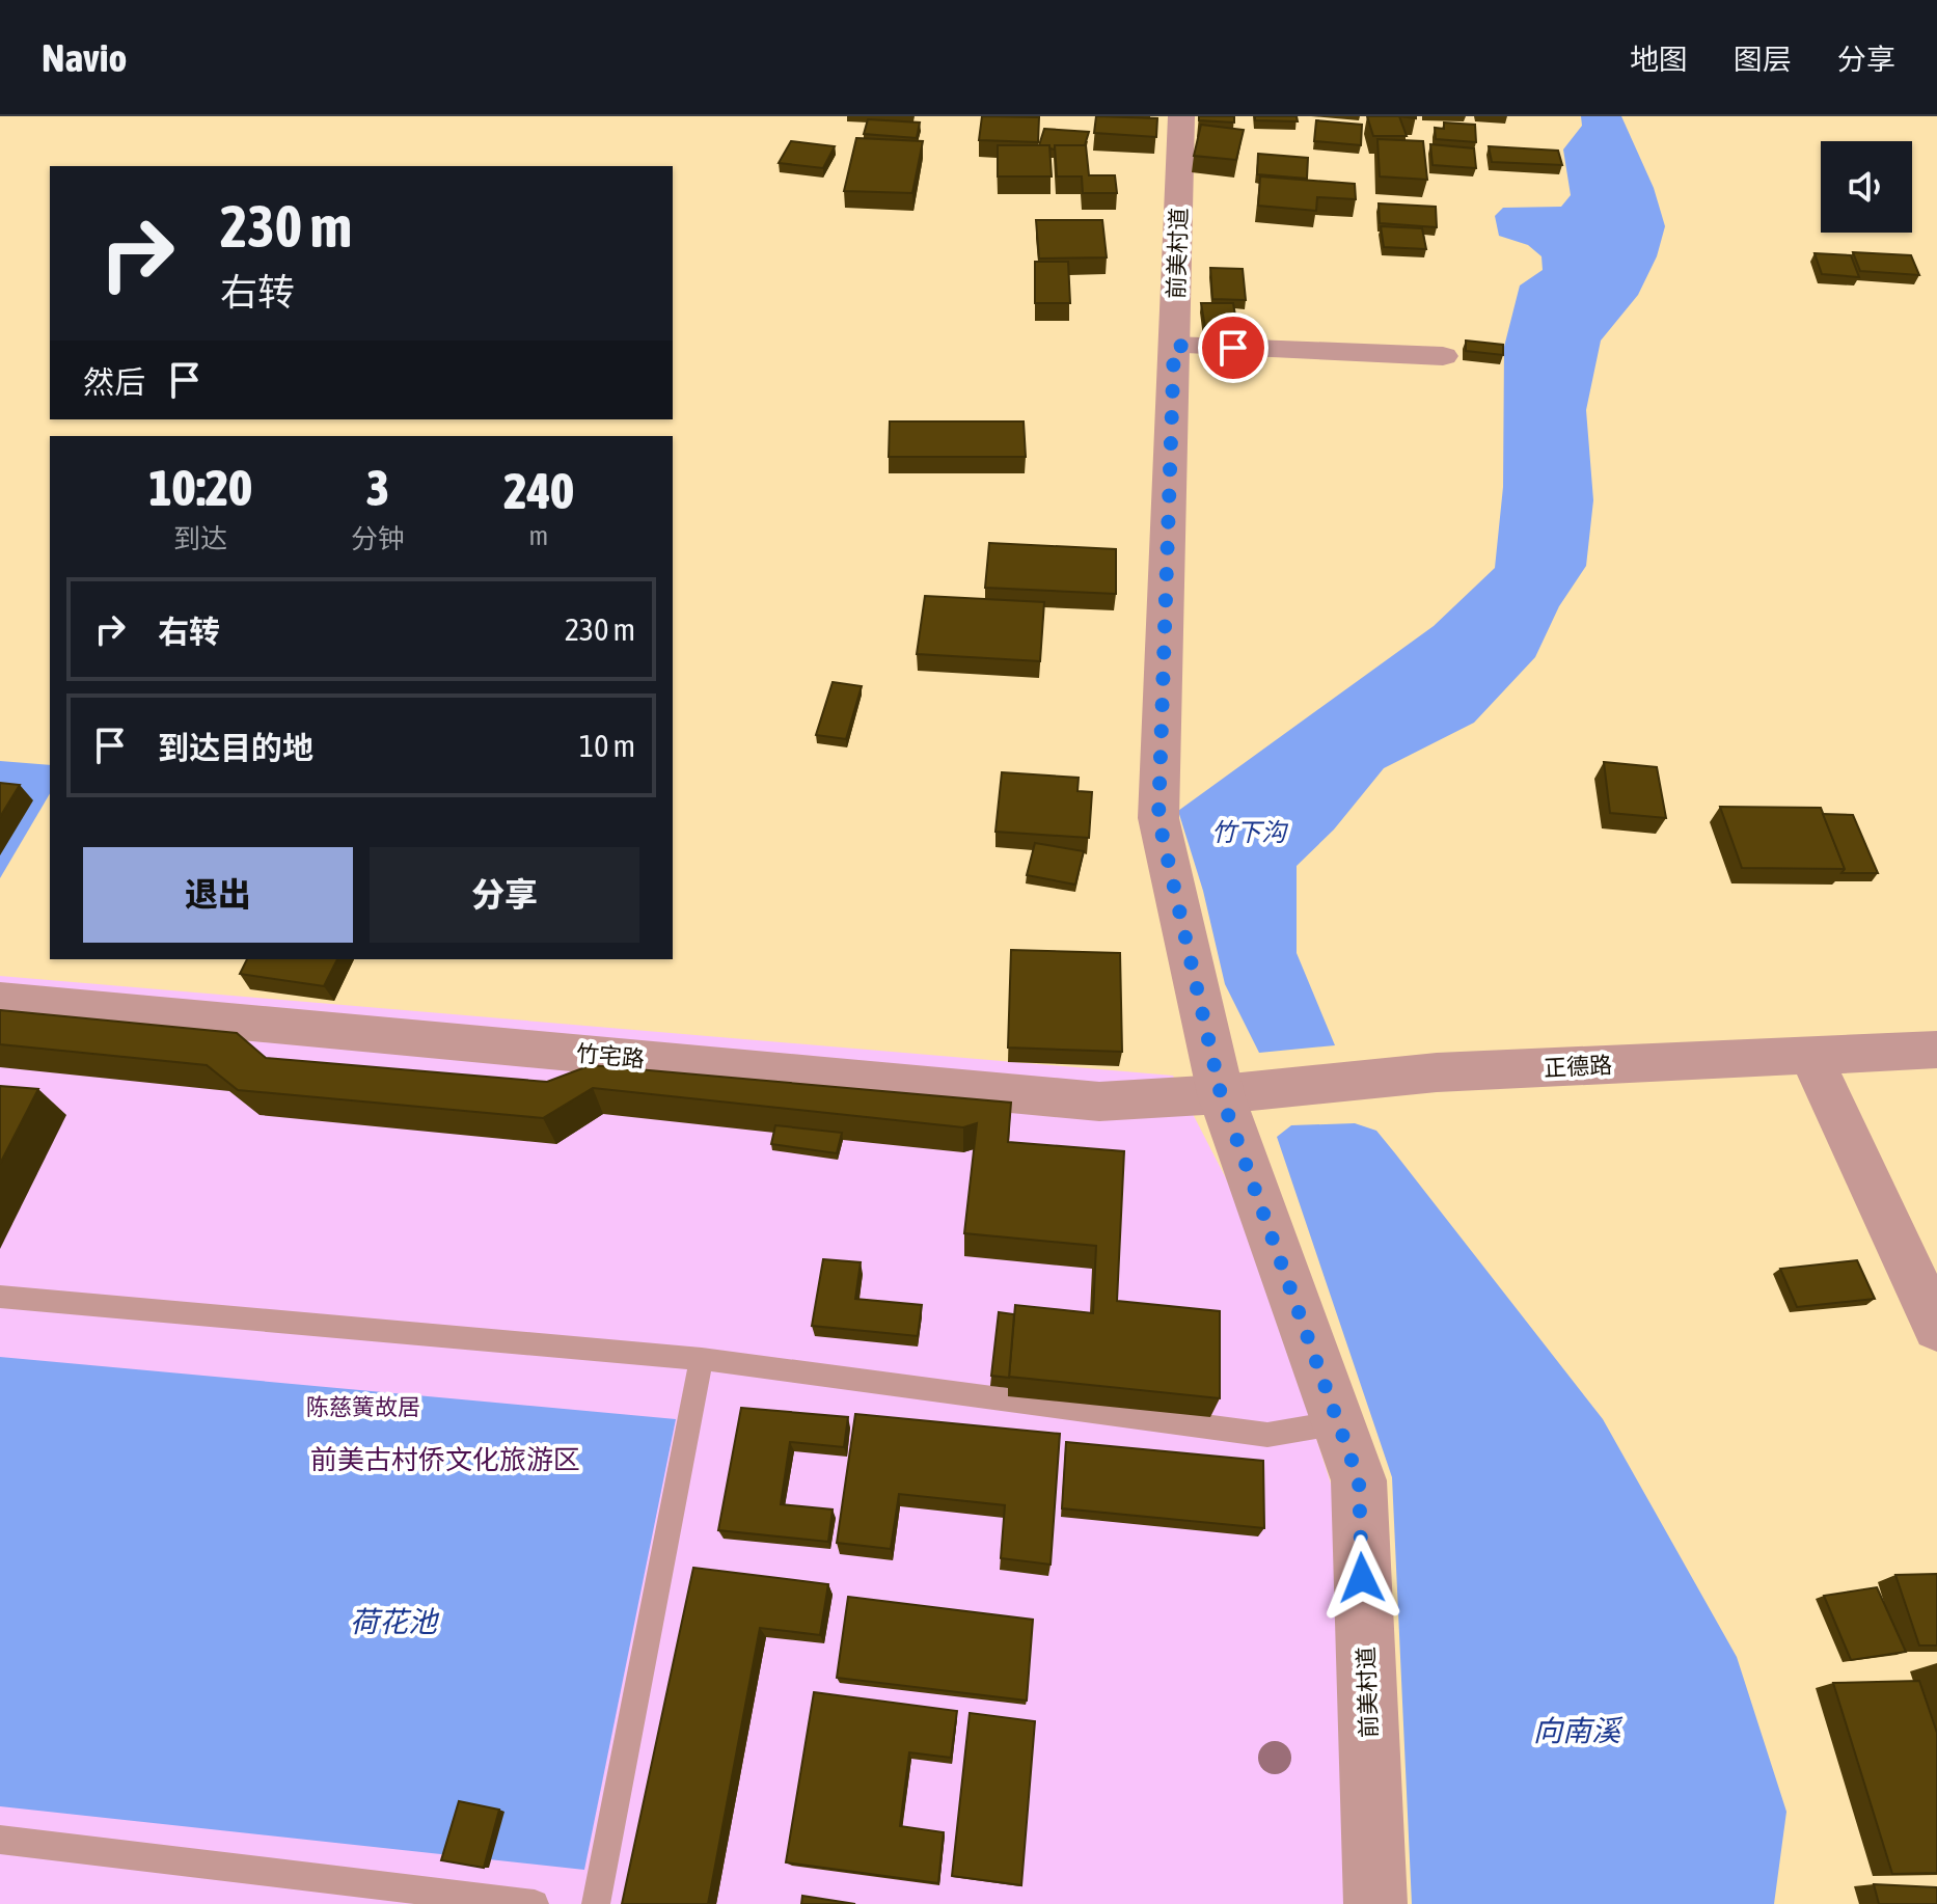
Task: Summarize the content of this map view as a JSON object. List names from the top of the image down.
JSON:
{
  "streets": {
    "street": ["前美村道", "竹宅路", "正德路"]
  },
  "crossings": [
    ["前美村道", "竹宅路"],
    ["前美村道", "正德路"],
    ["竹宅路", "正德路"]
  ],
  "water": ["竹下沟", "荷花池", "向南溪"],
  "parks": ["陈慈簧故居", "前美古村侨文化旅游区"],
  "page": {
    "header": "Navio",
    "nav": ["地图", "图层", "分享"],
    "turn": ["230 m", "右转"],
    "then": "然后",
    "eta": [
      "10:20",
      "到达",
      "3",
      "分钟",
      "240",
      "m"
    ],
    "list": [
      {
        "name": "右转",
        "value": "230 m"
      },
      {
        "name": "到达目的地",
        "value": "10 m"
      }
    ],
    "buttons": ["退出", "分享"]
  }
}
